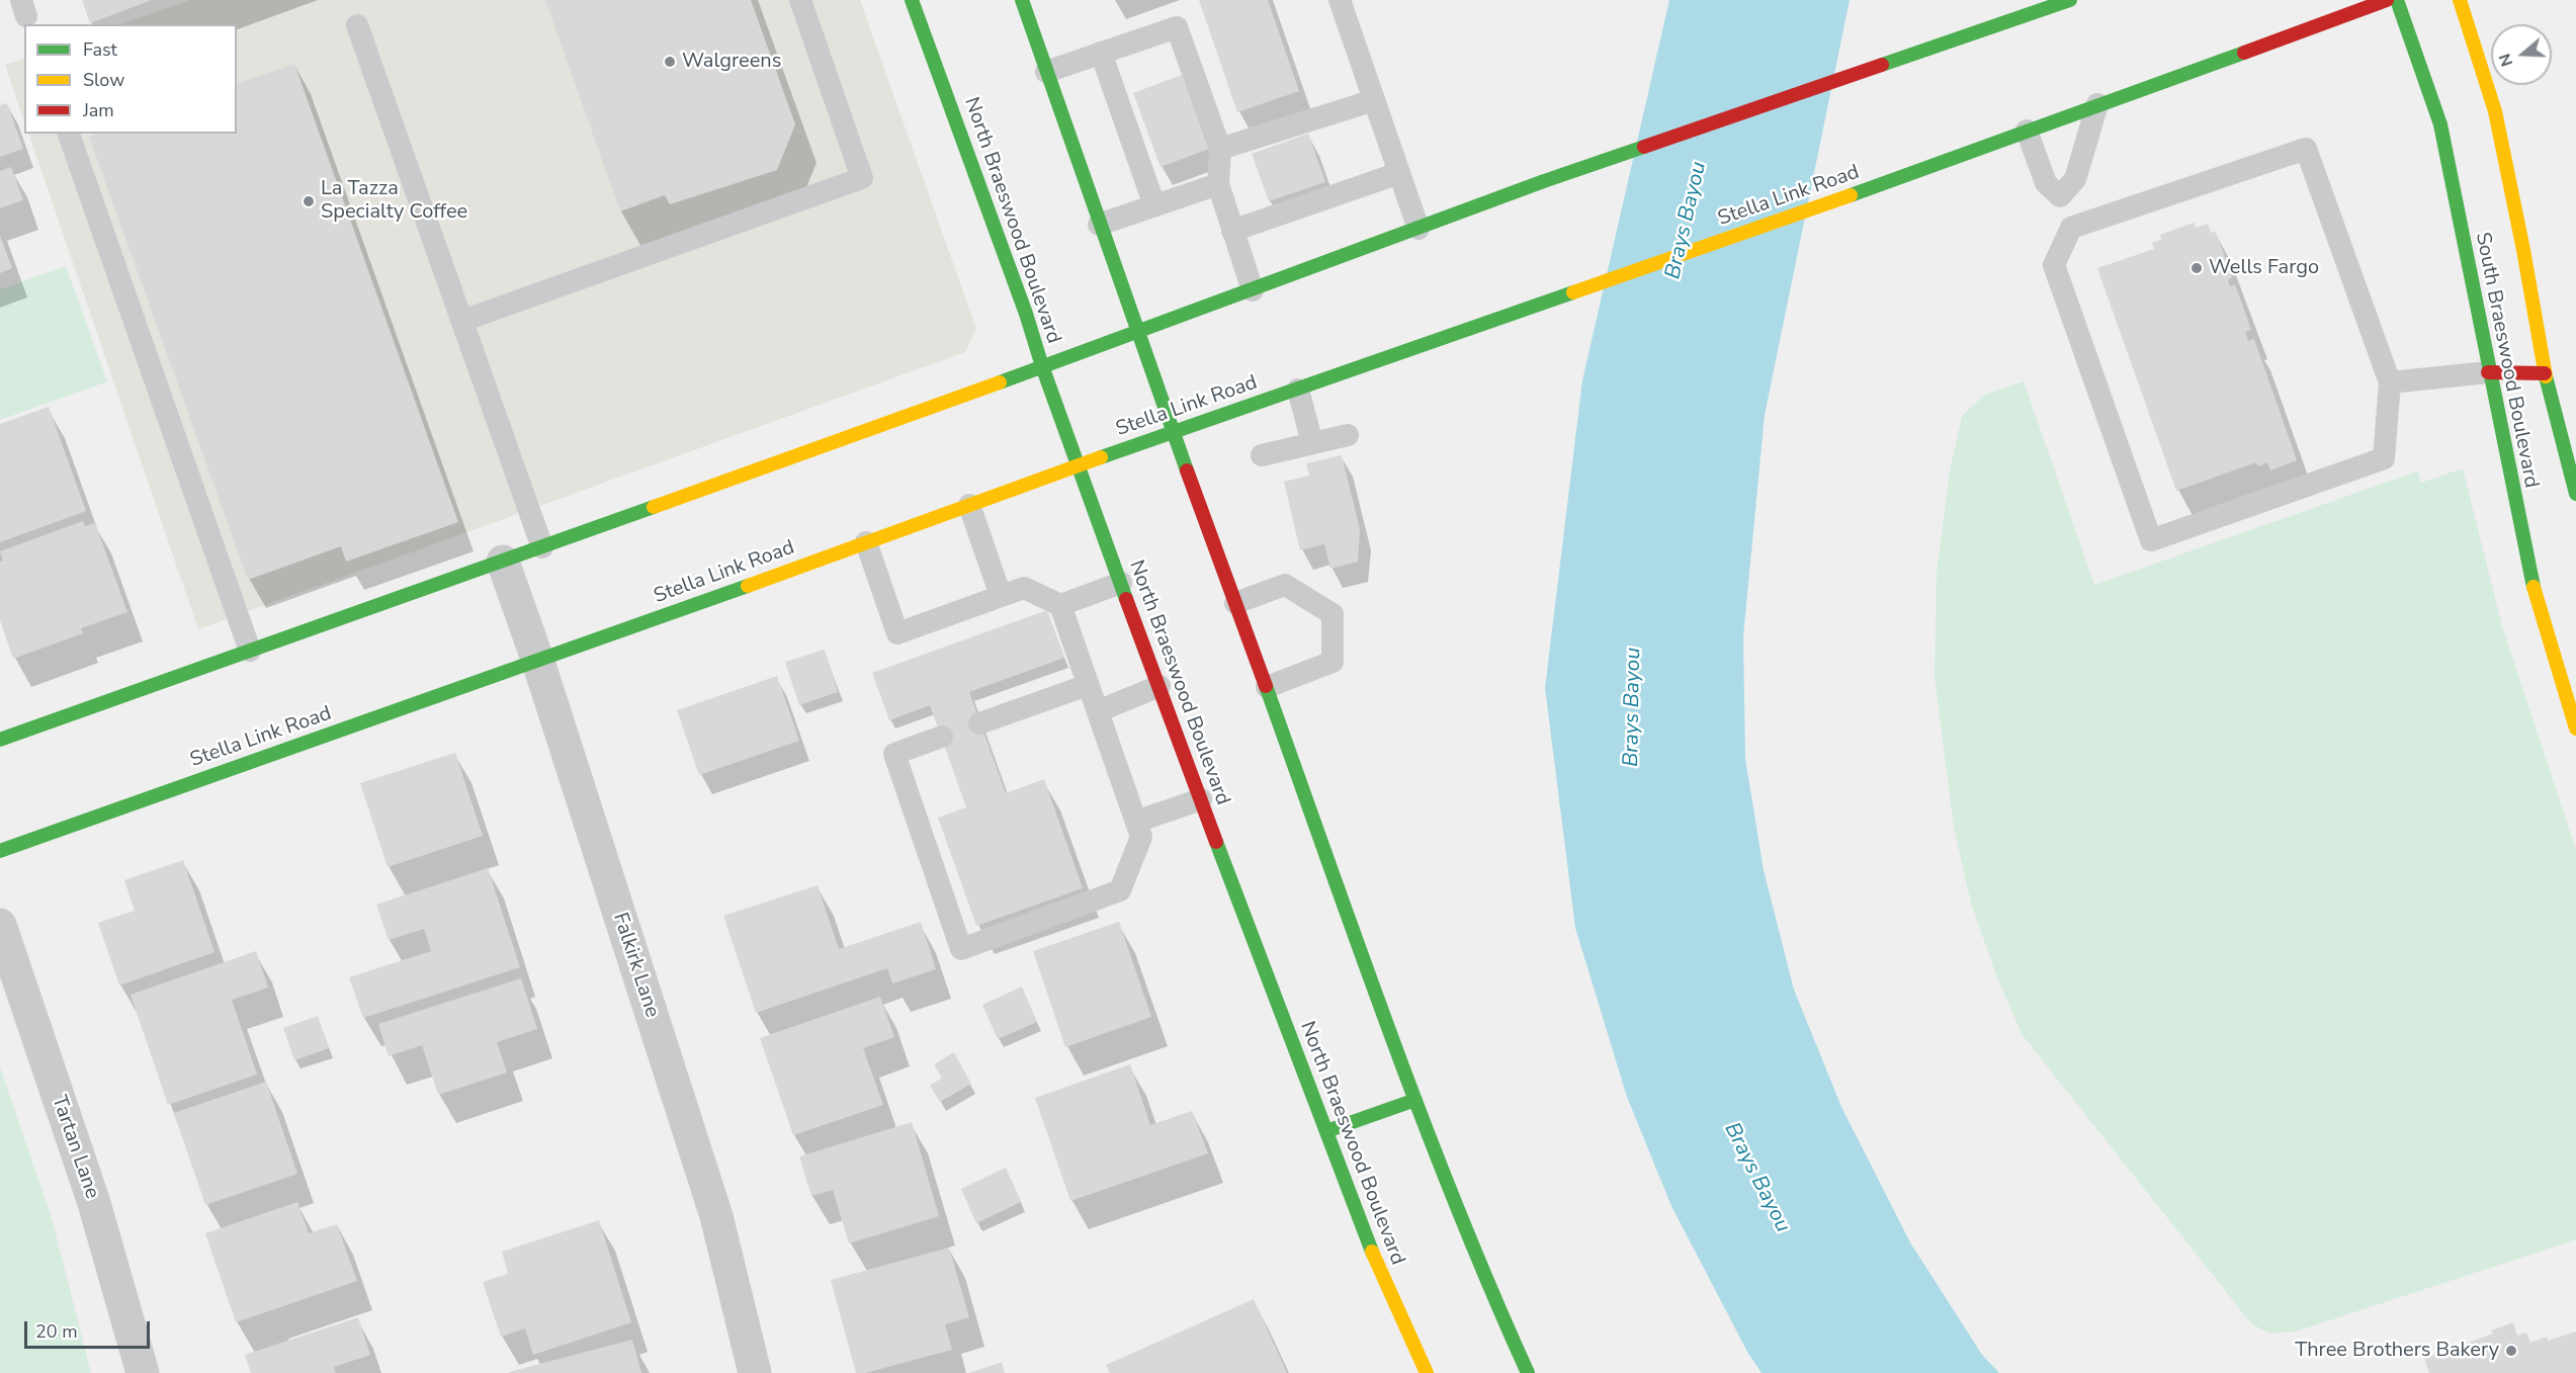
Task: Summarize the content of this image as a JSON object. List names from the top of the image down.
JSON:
{
  "streets": {
    "main road": ["Stella Link Road", "North Braeswood Boulevard", "South Braeswood Boulevard"],
    "street": ["Falkirk Lane", "Tartan Lane"]
  },
  "crossings": [
    ["Stella Link Road", "North Braeswood Boulevard"],
    ["Stella Link Road", "Falkirk Lane"]
  ],
  "water": ["Brays Bayou"],
  "places": [
    "Walgreens",
    "La Tazza Specialty Coffee",
    "Wells Fargo",
    "Three Brothers Bakery"
  ],
  "legend": ["Fast", "Slow", "Jam"],
  "scale_bar": "20 m",
  "north": "left"
}
